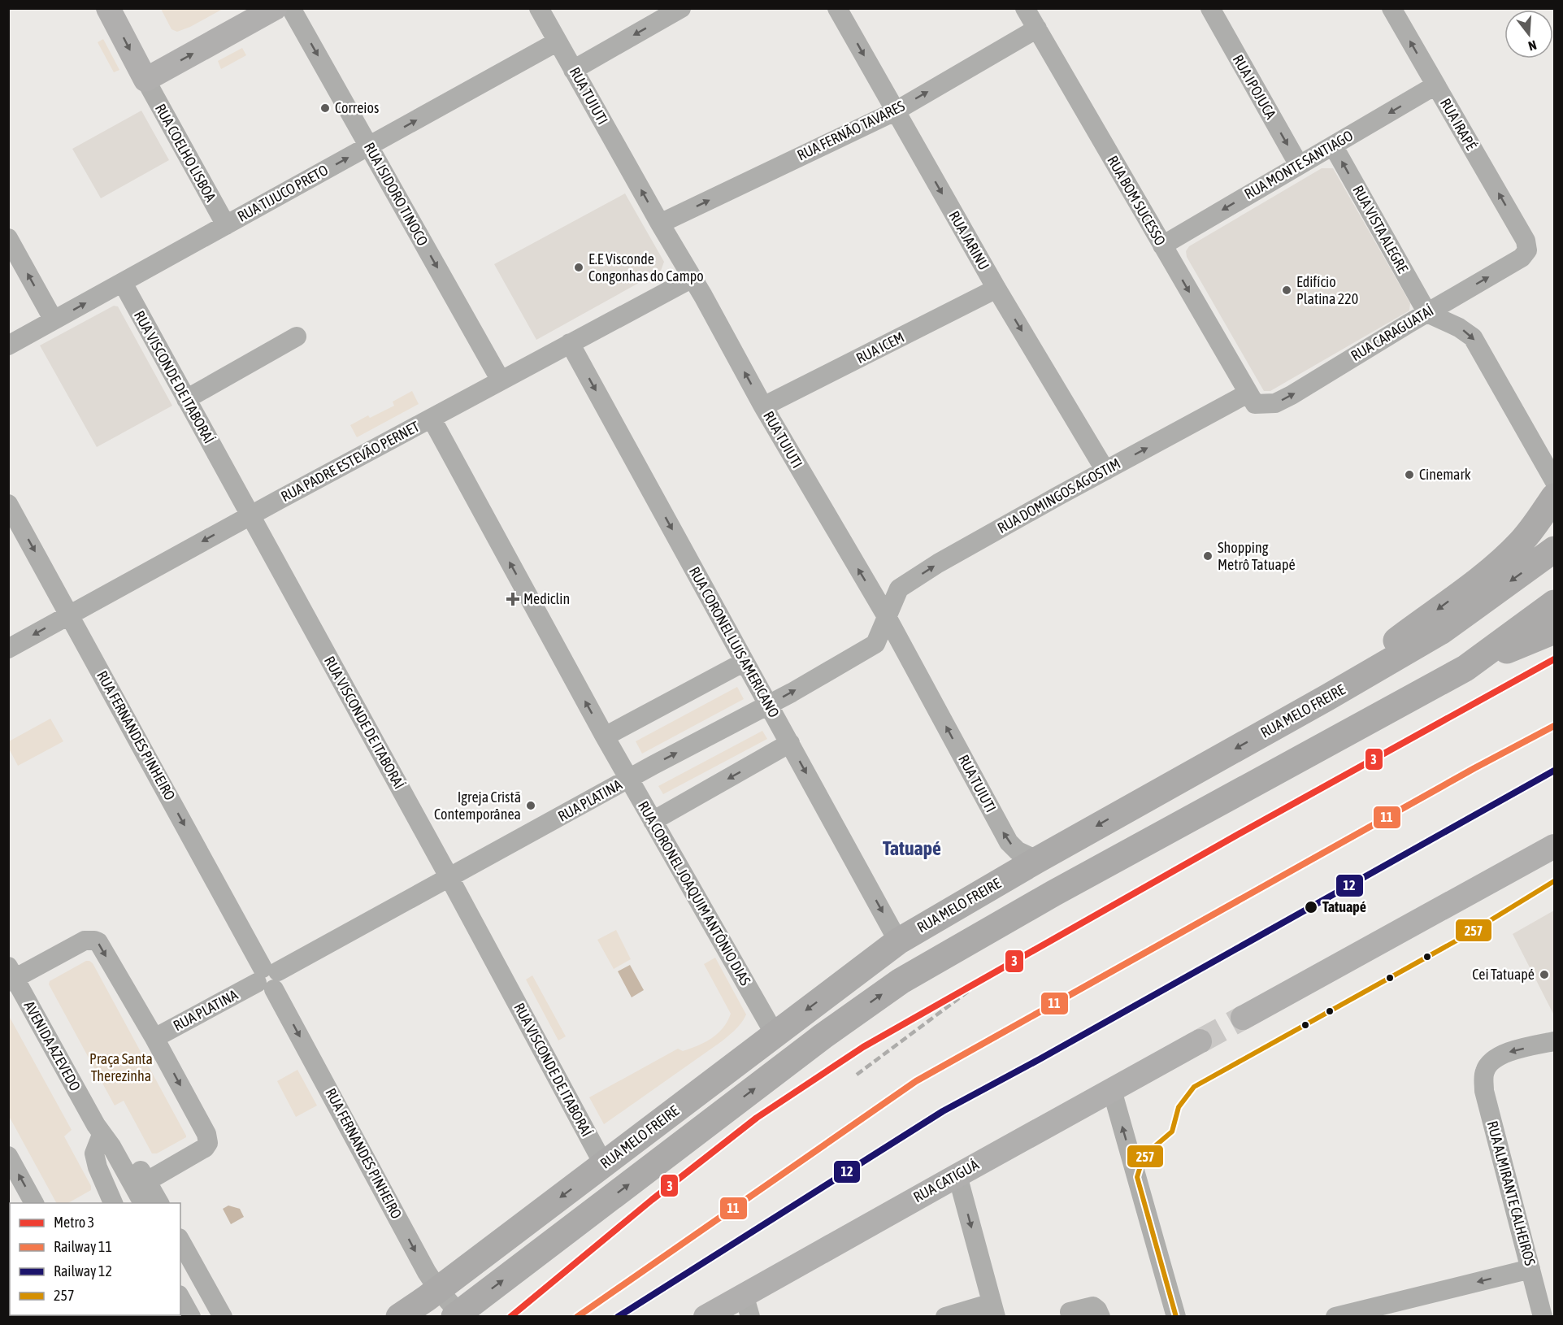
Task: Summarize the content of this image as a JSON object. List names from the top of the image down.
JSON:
{
  "streets": {
    "highway": ["RUA MELO FREIRE"],
    "main road": ["RUA CATIGUÁ"],
    "street": [
      "RUA IPOJUCA",
      "RUA TUIUTI",
      "RUA IRAPÉ",
      "RUA FERNÃO TAVARES",
      "RUA COELHO LISBOA",
      "RUA MONTE SANTIAGO",
      "RUA TIJUCO PRETO",
      "RUA ISIDORO TINOCO",
      "RUA BOM SUCESSO",
      "RUA VISTA ALEGRE",
      "RUA JARINU",
      "RUA CARAGUATAÍ",
      "RUA ICEM",
      "RUA VISCONDE DE ITABORAÍ",
      "RUA PADRE ESTEVÃO PERNET",
      "RUA DOMINGOS AGOSTIM",
      "RUA CORONEL LUIS AMERICANO",
      "RUA FERNANDES PINHEIRO",
      "RUA PLATINA",
      "RUA CORONEL JOAQUIM ANTÔNIO DIAS",
      "AVENIDA AZEVEDO",
      "RUA ALMIRANTE CALHEIROS"
    ]
  },
  "crossings": [
    ["RUA IPOJUCA", "RUA MONTE SANTIAGO"],
    ["RUA TUIUTI", "RUA FERNÃO TAVARES"],
    ["RUA TUIUTI", "RUA TIJUCO PRETO"],
    ["RUA TUIUTI", "RUA ICEM"],
    ["RUA TUIUTI", "RUA PADRE ESTEVÃO PERNET"],
    ["RUA TUIUTI", "RUA DOMINGOS AGOSTIM"],
    ["RUA TUIUTI", "RUA MELO FREIRE"],
    ["RUA TUIUTI", "RUA PLATINA"],
    ["RUA IRAPÉ", "RUA MONTE SANTIAGO"],
    ["RUA IRAPÉ", "RUA CARAGUATAÍ"],
    ["RUA FERNÃO TAVARES", "RUA BOM SUCESSO"],
    ["RUA FERNÃO TAVARES", "RUA JARINU"],
    ["RUA COELHO LISBOA", "RUA TIJUCO PRETO"],
    ["RUA MONTE SANTIAGO", "RUA BOM SUCESSO"],
    ["RUA MONTE SANTIAGO", "RUA VISTA ALEGRE"],
    ["RUA TIJUCO PRETO", "RUA ISIDORO TINOCO"],
    ["RUA TIJUCO PRETO", "RUA VISCONDE DE ITABORAÍ"],
    ["RUA ISIDORO TINOCO", "RUA PADRE ESTEVÃO PERNET"],
    ["RUA BOM SUCESSO", "RUA CARAGUATAÍ"],
    ["RUA BOM SUCESSO", "RUA DOMINGOS AGOSTIM"],
    ["RUA VISTA ALEGRE", "RUA CARAGUATAÍ"],
    ["RUA JARINU", "RUA ICEM"],
    ["RUA JARINU", "RUA DOMINGOS AGOSTIM"],
    ["RUA CARAGUATAÍ", "RUA DOMINGOS AGOSTIM"],
    ["RUA VISCONDE DE ITABORAÍ", "RUA PADRE ESTEVÃO PERNET"],
    ["RUA VISCONDE DE ITABORAÍ", "RUA MELO FREIRE"],
    ["RUA VISCONDE DE ITABORAÍ", "RUA PLATINA"],
    ["RUA PADRE ESTEVÃO PERNET", "RUA CORONEL LUIS AMERICANO"],
    ["RUA PADRE ESTEVÃO PERNET", "RUA FERNANDES PINHEIRO"],
    ["RUA PADRE ESTEVÃO PERNET", "RUA CORONEL JOAQUIM ANTÔNIO DIAS"],
    ["RUA DOMINGOS AGOSTIM", "RUA PLATINA"],
    ["RUA CORONEL LUIS AMERICANO", "RUA MELO FREIRE"],
    ["RUA CORONEL LUIS AMERICANO", "RUA PLATINA"],
    ["RUA MELO FREIRE", "RUA FERNANDES PINHEIRO"],
    ["RUA MELO FREIRE", "RUA CORONEL JOAQUIM ANTÔNIO DIAS"],
    ["RUA FERNANDES PINHEIRO", "RUA PLATINA"],
    ["RUA PLATINA", "RUA CORONEL JOAQUIM ANTÔNIO DIAS"]
  ],
  "one_way": [
    "RUA IPOJUCA",
    "RUA TUIUTI",
    "RUA IRAPÉ",
    "RUA FERNÃO TAVARES",
    "RUA MONTE SANTIAGO",
    "RUA TIJUCO PRETO",
    "RUA ISIDORO TINOCO",
    "RUA BOM SUCESSO",
    "RUA VISTA ALEGRE",
    "RUA JARINU",
    "RUA CARAGUATAÍ",
    "RUA PADRE ESTEVÃO PERNET",
    "RUA DOMINGOS AGOSTIM",
    "RUA CORONEL LUIS AMERICANO",
    "RUA FERNANDES PINHEIRO",
    "RUA CORONEL JOAQUIM ANTÔNIO DIAS",
    "RUA ALMIRANTE CALHEIROS"
  ],
  "districts": ["Tatuapé"],
  "parks": ["Praça Santa Therezinha"],
  "places": {
    "other": [
      "Correios",
      "E.E Visconde Congonhas do Campo",
      "Edifício Platina 220",
      "Cinemark",
      "Shopping Metrô Tatuapé",
      "Igreja Cristã Contemporânea",
      "Tatuapé",
      "Cei Tatuapé"
    ],
    "health": ["Mediclin"]
  },
  "lines": [
    "metro line 3",
    "rail line 11",
    "rail line 12",
    "transit line 257"
  ],
  "legend": [
    "Metro 3",
    "Railway 11",
    "Railway 12",
    "257"
  ],
  "north": "bottom"
}
